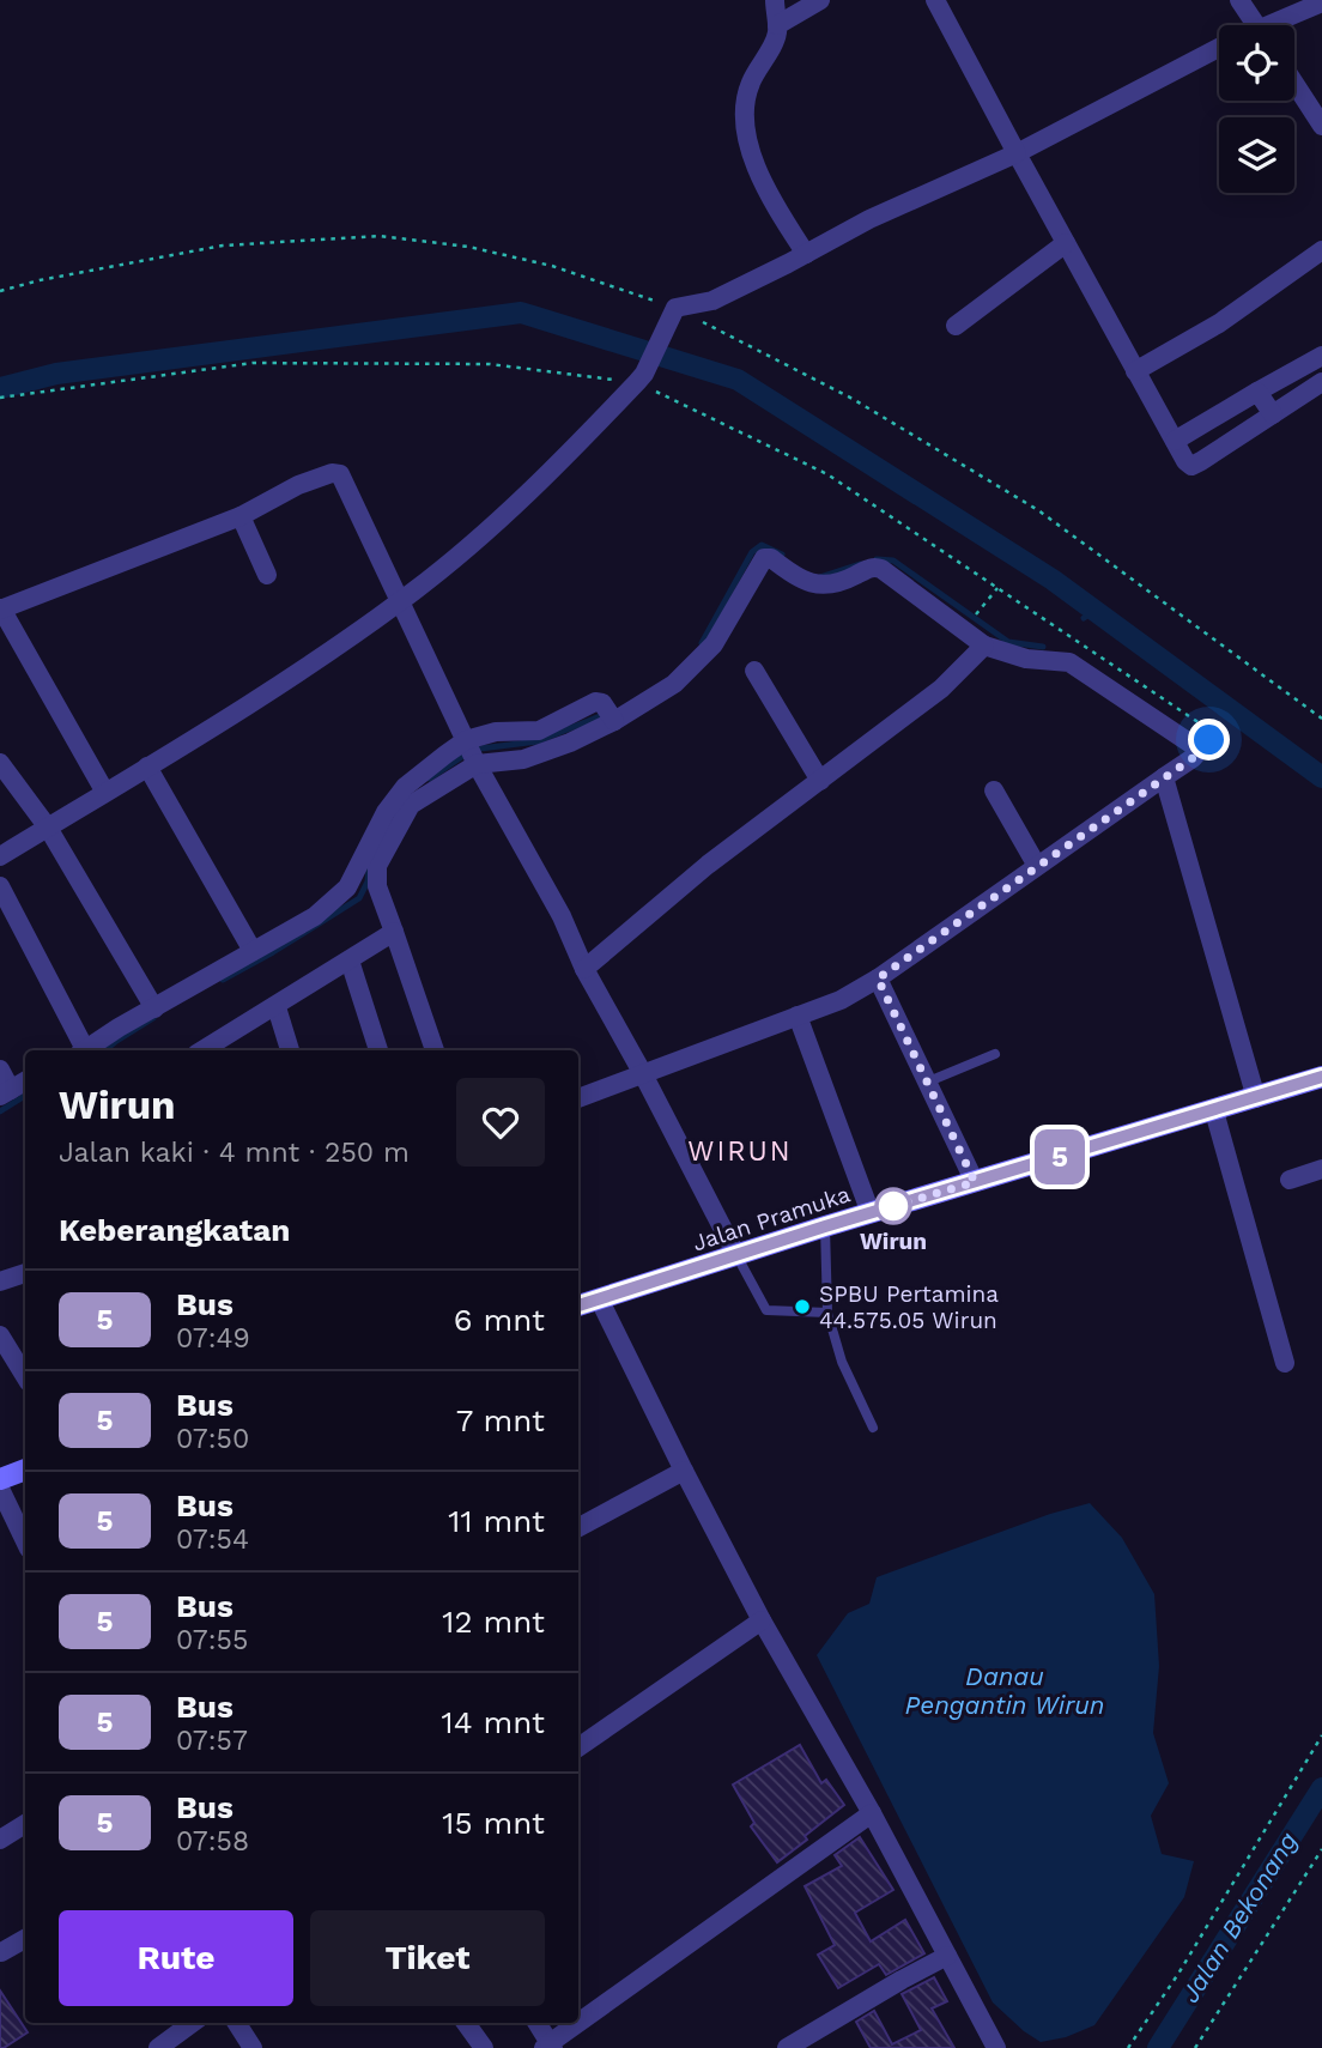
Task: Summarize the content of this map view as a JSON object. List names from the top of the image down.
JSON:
{
  "streets": {
    "main road": ["Jalan Pramuka"]
  },
  "districts": ["WIRUN"],
  "water": ["Danau Pengantin Wirun", "Jalan Bekonang"],
  "places": ["Wirun", "SPBU Pertamina 44.575.05 Wirun"],
  "lines": ["bus line 5"],
  "page": {
    "on_map": "5",
    "heading": [
      ["Wirun", "Jalan kaki · 4 mnt · 250 m"],
      "Keberangkatan"
    ],
    "list": [
      {
        "mark": "5",
        "name": "Bus",
        "note": "07:49",
        "value": "6 mnt"
      },
      {
        "mark": "5",
        "name": "Bus",
        "note": "07:50",
        "value": "7 mnt"
      },
      {
        "mark": "5",
        "name": "Bus",
        "note": "07:54",
        "value": "11 mnt"
      },
      {
        "mark": "5",
        "name": "Bus",
        "note": "07:55",
        "value": "12 mnt"
      },
      {
        "mark": "5",
        "name": "Bus",
        "note": "07:57",
        "value": "14 mnt"
      },
      {
        "mark": "5",
        "name": "Bus",
        "note": "07:58",
        "value": "15 mnt"
      }
    ],
    "buttons": ["Rute", "Tiket"]
  }
}
